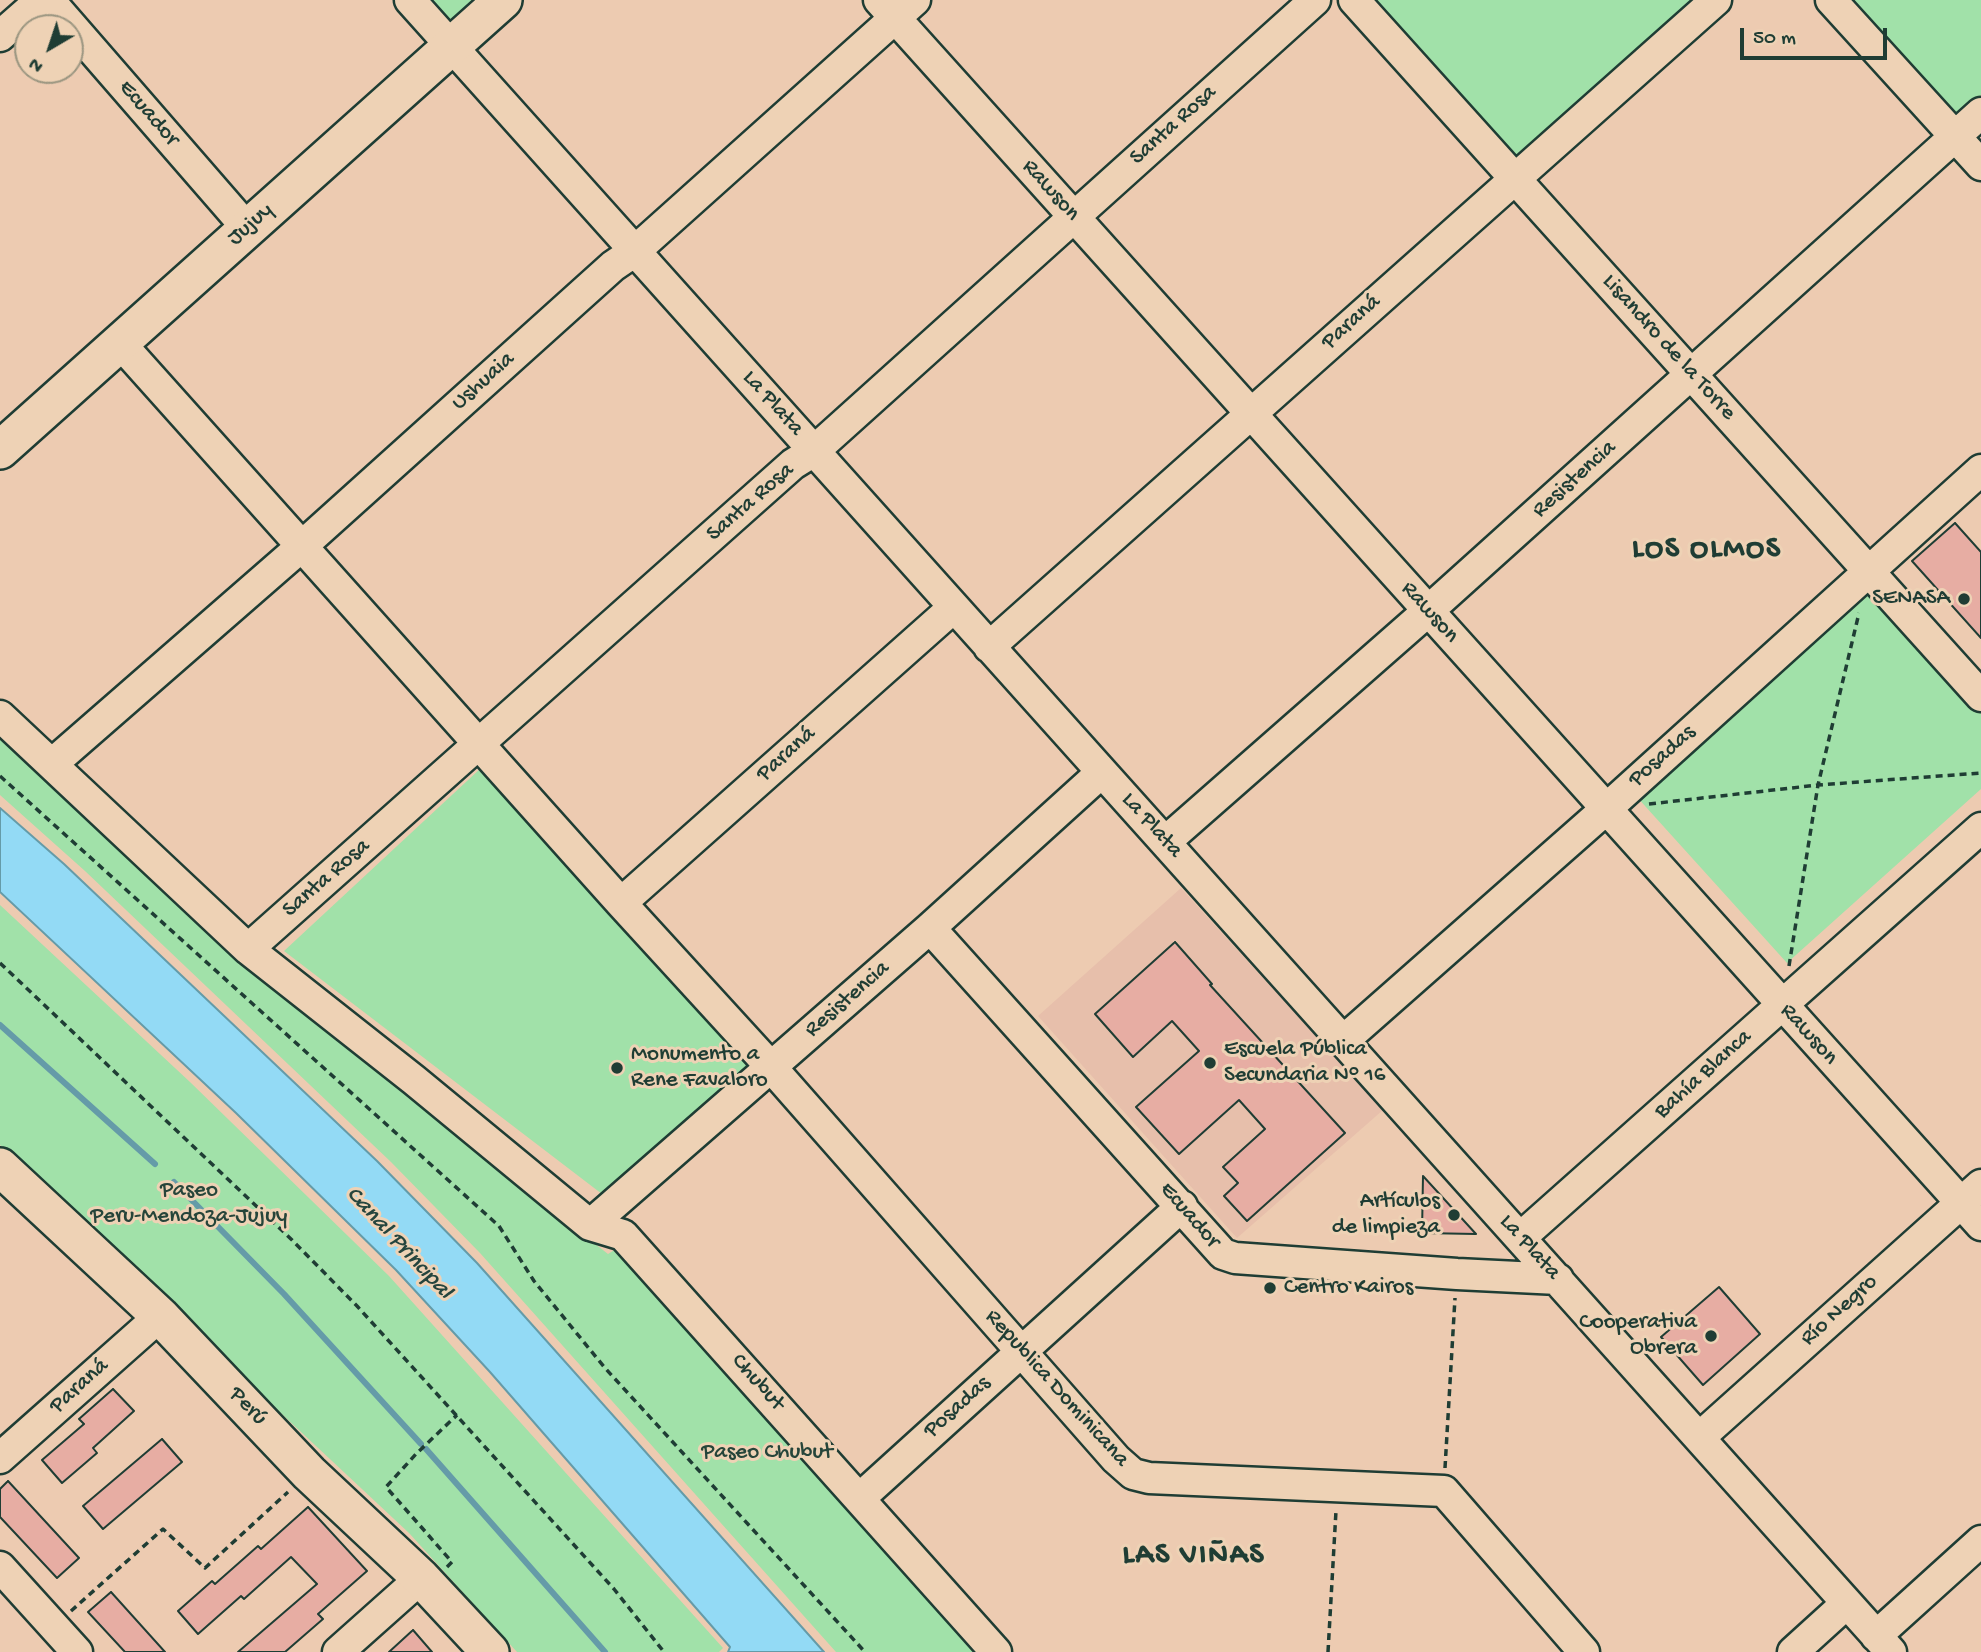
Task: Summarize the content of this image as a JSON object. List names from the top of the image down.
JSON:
{
  "streets": {
    "main road": ["Jujuy", "Perú"],
    "street": [
      "Ecuador",
      "Santa Rosa",
      "Rawson",
      "Paraná",
      "Lisandro de la Torre",
      "Ushuaia",
      "La Plata",
      "Resistencia",
      "Posadas",
      "Bahía Blanca",
      "Río Negro",
      "Chubut",
      "Republica Dominicana"
    ]
  },
  "crossings": [
    ["Ecuador", "Jujuy"],
    ["Ecuador", "La Plata"],
    ["Ecuador", "Resistencia"],
    ["Ecuador", "Posadas"],
    ["Santa Rosa", "Rawson"],
    ["Santa Rosa", "La Plata"],
    ["Santa Rosa", "Republica Dominicana"],
    ["Rawson", "Paraná"],
    ["Rawson", "Ushuaia"],
    ["Rawson", "Resistencia"],
    ["Rawson", "Posadas"],
    ["Rawson", "Bahía Blanca"],
    ["Rawson", "Río Negro"],
    ["Jujuy", "La Plata"],
    ["Jujuy", "Republica Dominicana"],
    ["Paraná", "Lisandro de la Torre"],
    ["Paraná", "La Plata"],
    ["Paraná", "Republica Dominicana"],
    ["Paraná", "Perú"],
    ["Lisandro de la Torre", "Resistencia"],
    ["Lisandro de la Torre", "Posadas"],
    ["Ushuaia", "La Plata"],
    ["Ushuaia", "Republica Dominicana"],
    ["La Plata", "Resistencia"],
    ["La Plata", "Posadas"],
    ["La Plata", "Bahía Blanca"],
    ["La Plata", "Río Negro"],
    ["Resistencia", "Chubut"],
    ["Resistencia", "Republica Dominicana"],
    ["Posadas", "Chubut"],
    ["Posadas", "Republica Dominicana"]
  ],
  "districts": ["LOS OLMOS", "LAS VIÑAS"],
  "water": ["Canal Principal"],
  "parks": ["Paseo Peru-Mendoza-Jujuy", "Paseo Chubut"],
  "places": [
    "SENASA",
    "Escuela Pública Secundaria N° 16",
    "Monumento a Rene Favaloro",
    "Artículos de limpieza",
    "Centro Kairos",
    "Cooperativa Obrera"
  ],
  "scale_bar": "50 m",
  "north": "bottom left"
}
